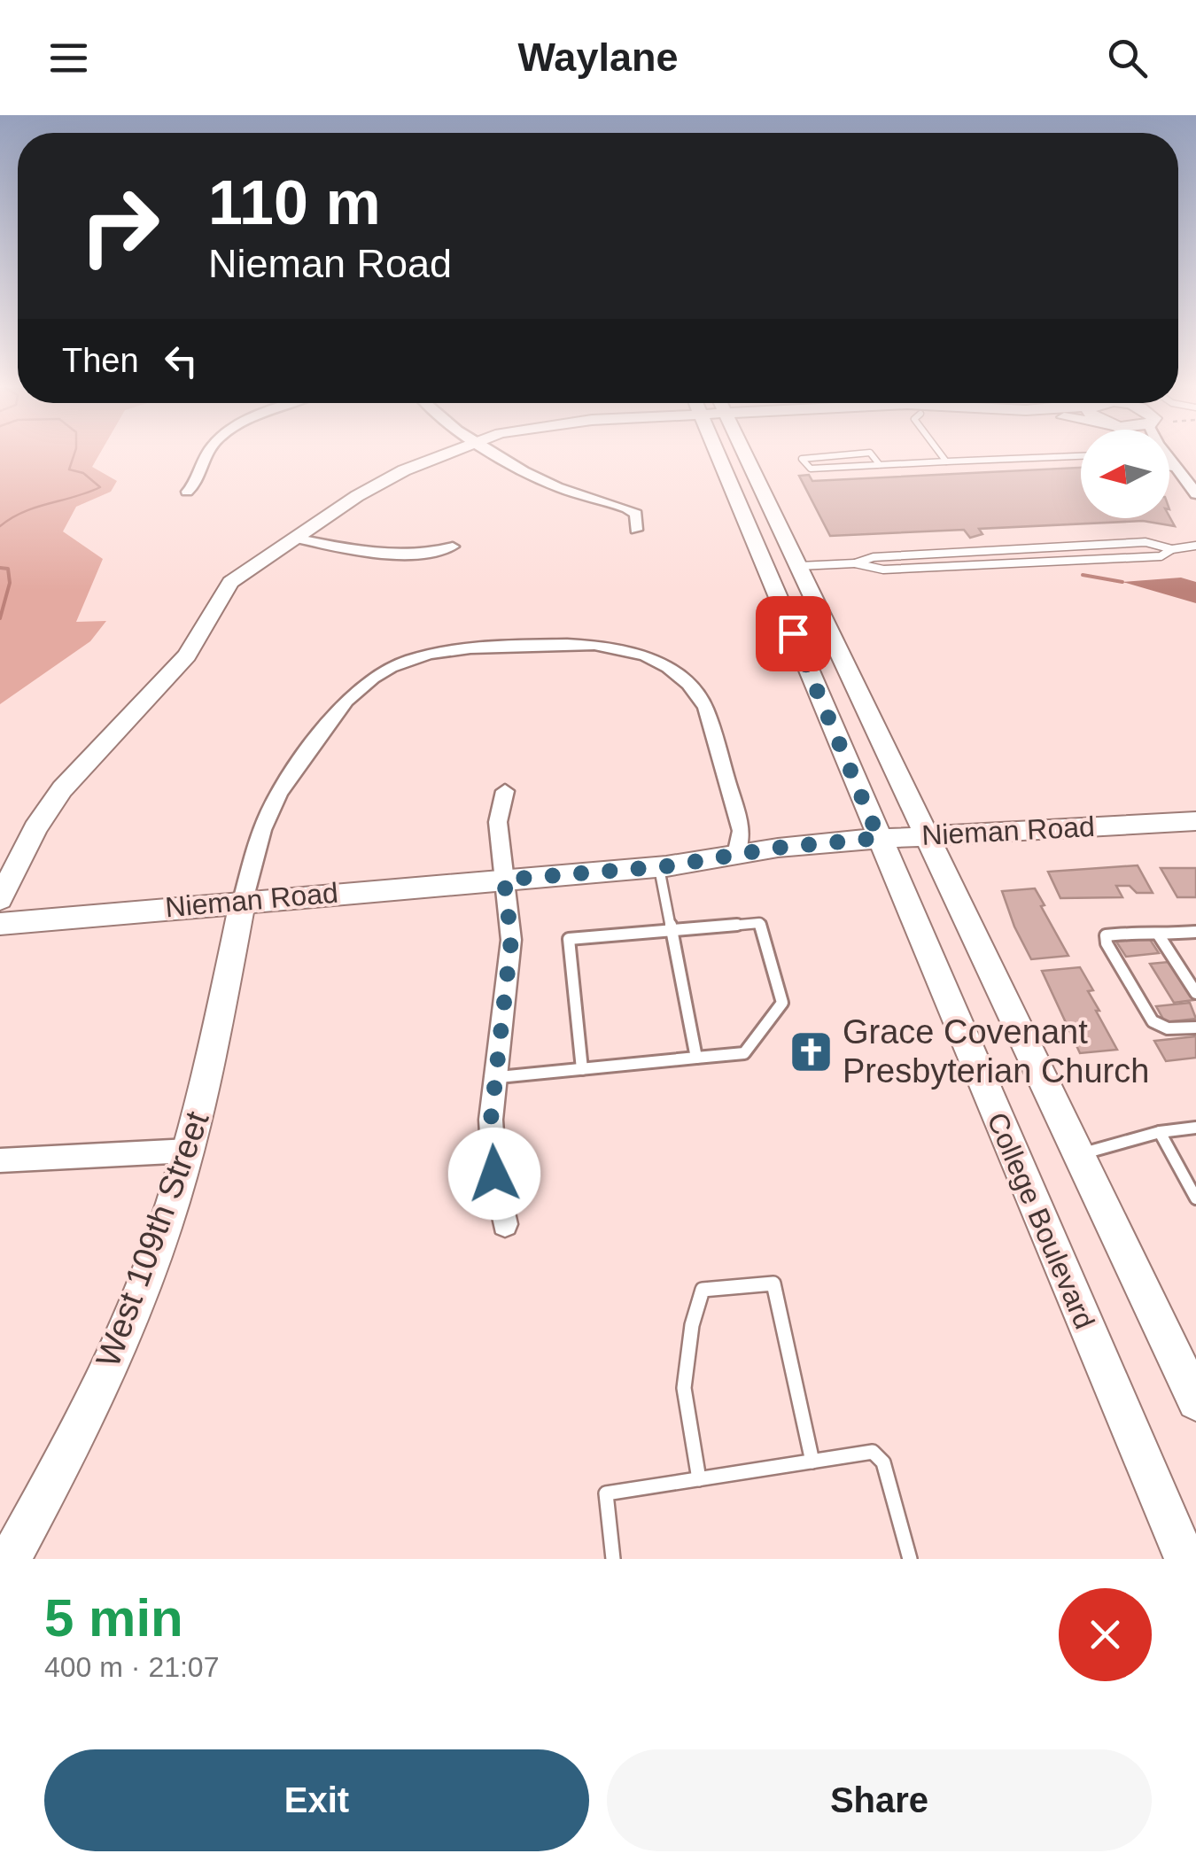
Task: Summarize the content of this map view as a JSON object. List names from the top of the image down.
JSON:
{
  "streets": {
    "main road": ["Nieman Road", "College Boulevard", "West 109th Street"]
  },
  "crossings": [
    ["Nieman Road", "College Boulevard"],
    ["Nieman Road", "West 109th Street"]
  ],
  "places": {
    "church": ["Grace Covenant Presbyterian Church"]
  },
  "north": "left",
  "page": {
    "header": "Waylane",
    "turn": ["110 m", "Nieman Road"],
    "then": "Then",
    "heading": ["5 min", "400 m · 21:07"],
    "buttons": ["Exit", "Share"]
  }
}
